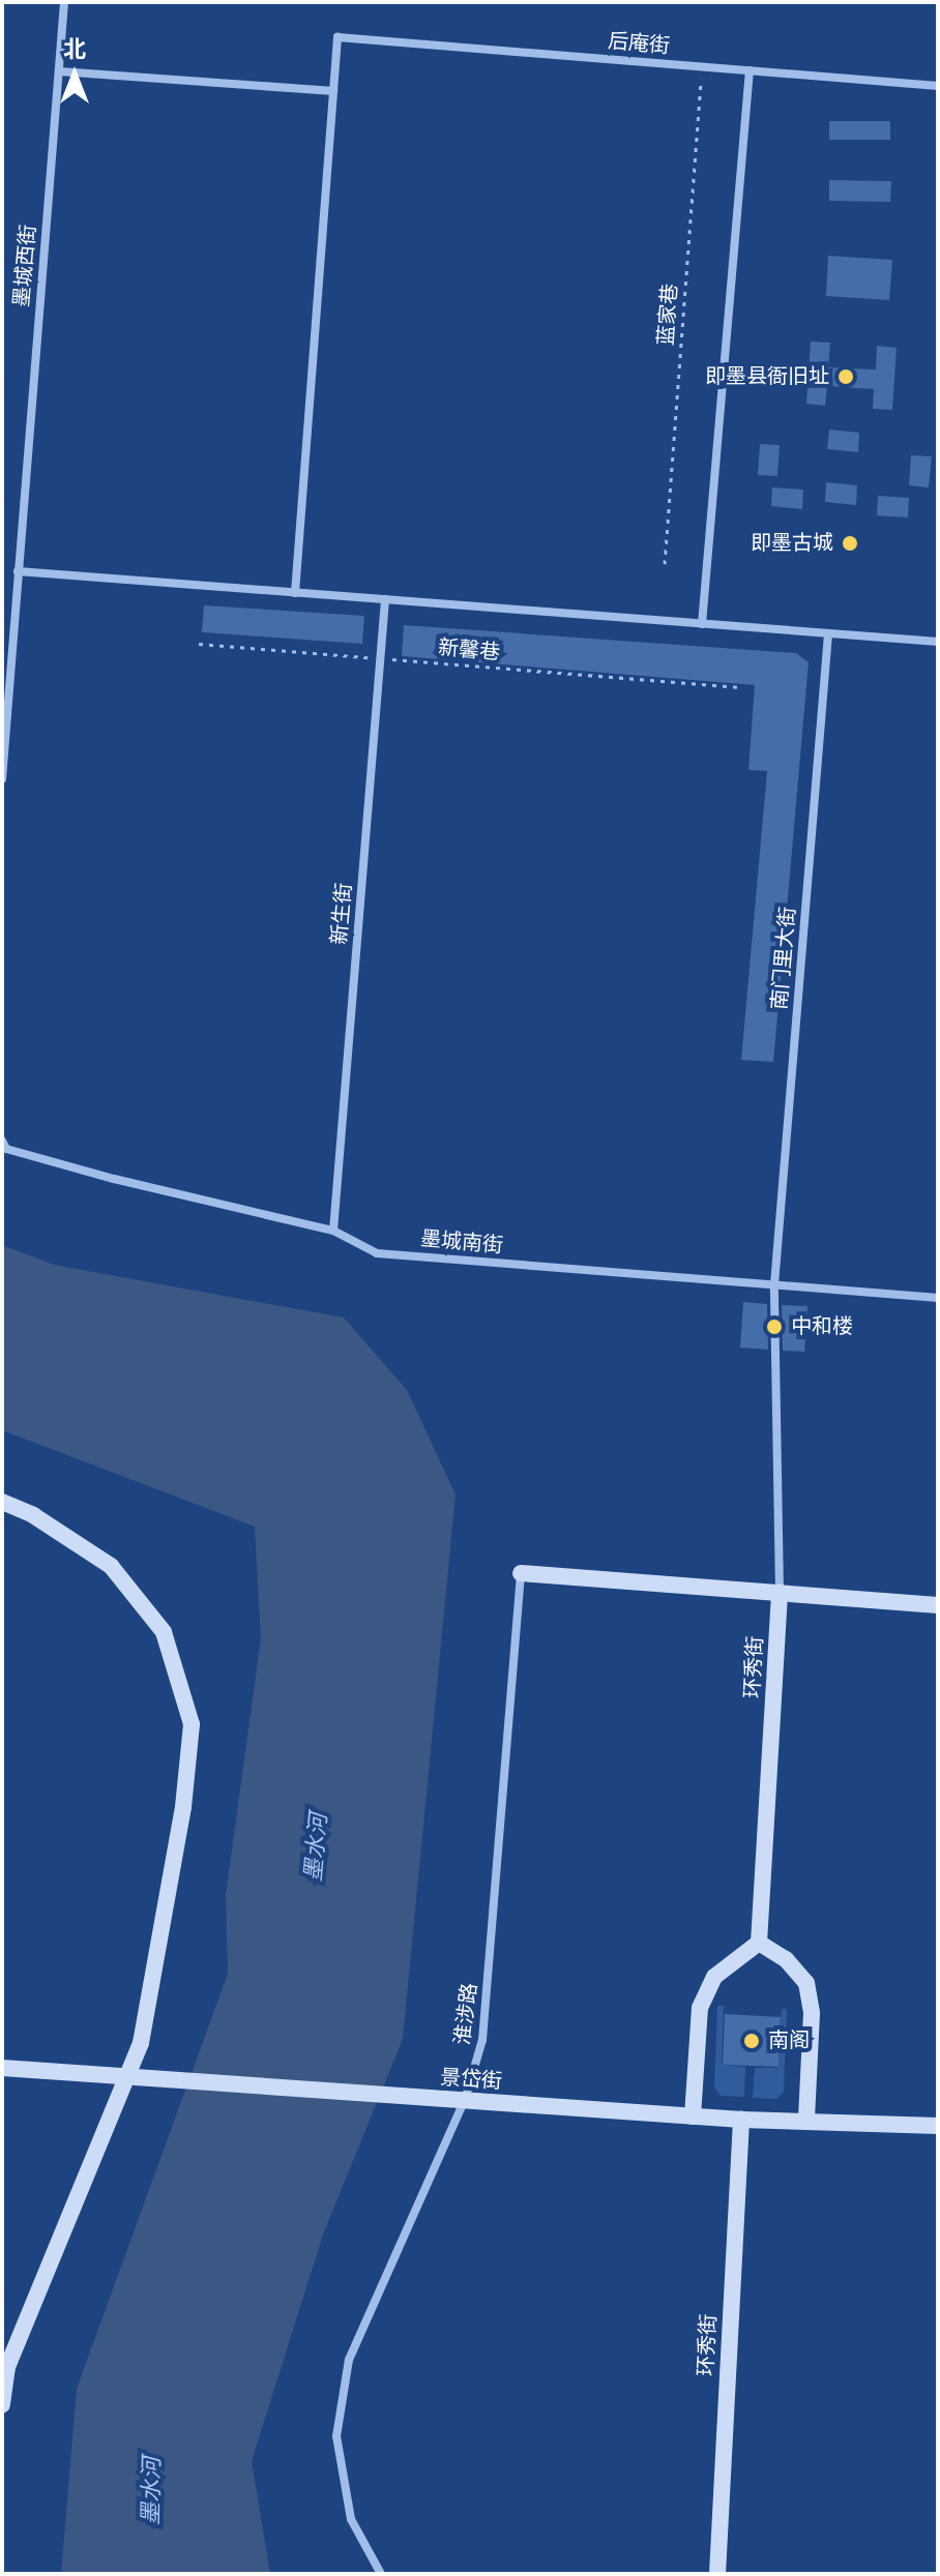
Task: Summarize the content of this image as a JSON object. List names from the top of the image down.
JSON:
{
  "streets": {
    "street": [
      "后庵街",
      "墨城西街",
      "新生街",
      "南门里大街",
      "墨城南街",
      "环秀街",
      "淮涉路",
      "景岱街"
    ],
    "path": ["蓝家巷", "新馨巷"]
  },
  "crossings": [
    ["后庵街", "蓝家巷"],
    ["新馨巷", "新生街"],
    ["新生街", "墨城南街"],
    ["南门里大街", "墨城南街"],
    ["南门里大街", "环秀街"],
    ["环秀街", "景岱街"],
    ["淮涉路", "景岱街"]
  ],
  "water": ["墨水河"],
  "places": [
    "即墨县衙旧址",
    "即墨古城",
    "中和楼",
    "南阁"
  ],
  "north": "top"
}
